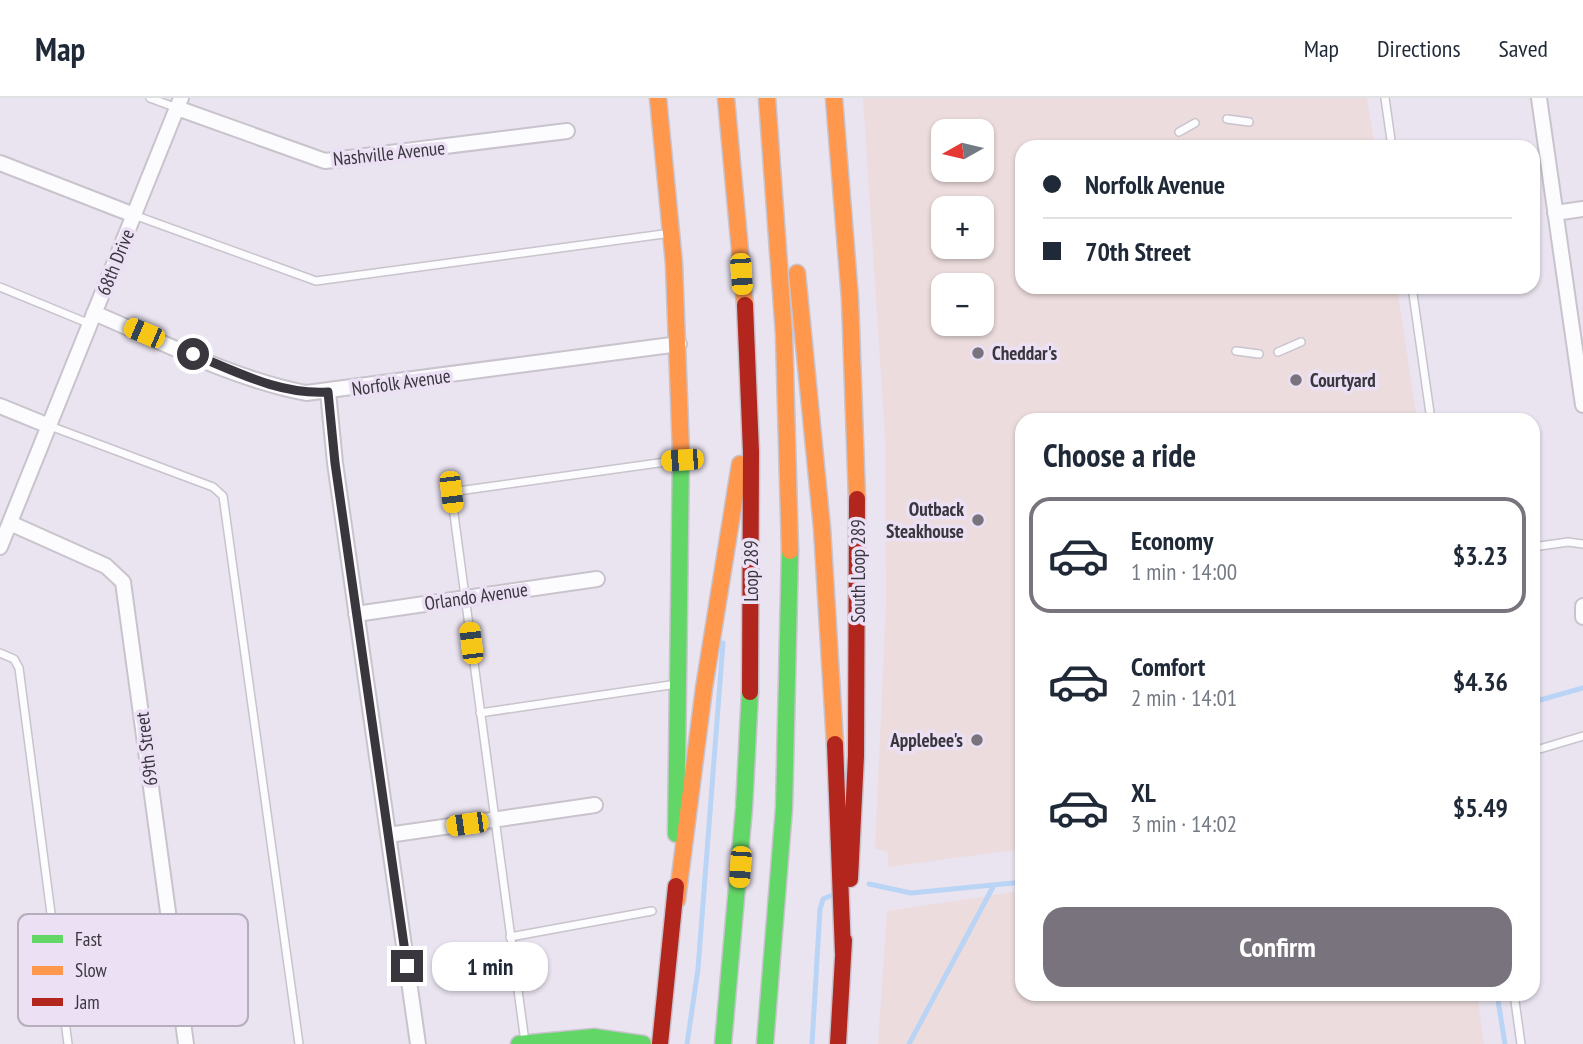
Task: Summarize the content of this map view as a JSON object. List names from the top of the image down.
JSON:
{
  "streets": {
    "main road": ["Loop 289", "South Loop 289"],
    "street": [
      "Nashville Avenue",
      "68th Drive",
      "Norfolk Avenue",
      "Orlando Avenue",
      "69th Street"
    ]
  },
  "crossings": [
    ["Nashville Avenue", "68th Drive"],
    ["68th Drive", "Norfolk Avenue"],
    ["68th Drive", "69th Street"]
  ],
  "places": [
    "Cheddar's",
    "Courtyard",
    "Outback Steakhouse",
    "Applebee's"
  ],
  "legend": ["Fast", "Slow", "Jam"],
  "north": "left",
  "page": {
    "header": "Map",
    "nav": ["Map", "Directions", "Saved"],
    "map_buttons": ["+", "−"],
    "banner": ["Norfolk Avenue", "70th Street"],
    "heading": "Choose a ride",
    "list": [
      {
        "name": "Economy",
        "note": "1 min · 14:00",
        "value": "$3.23"
      },
      {
        "name": "Comfort",
        "note": "2 min · 14:01",
        "value": "$4.36"
      },
      {
        "name": "XL",
        "note": "3 min · 14:02",
        "value": "$5.49"
      }
    ],
    "buttons": "Confirm",
    "bubble": "1 min"
  }
}
